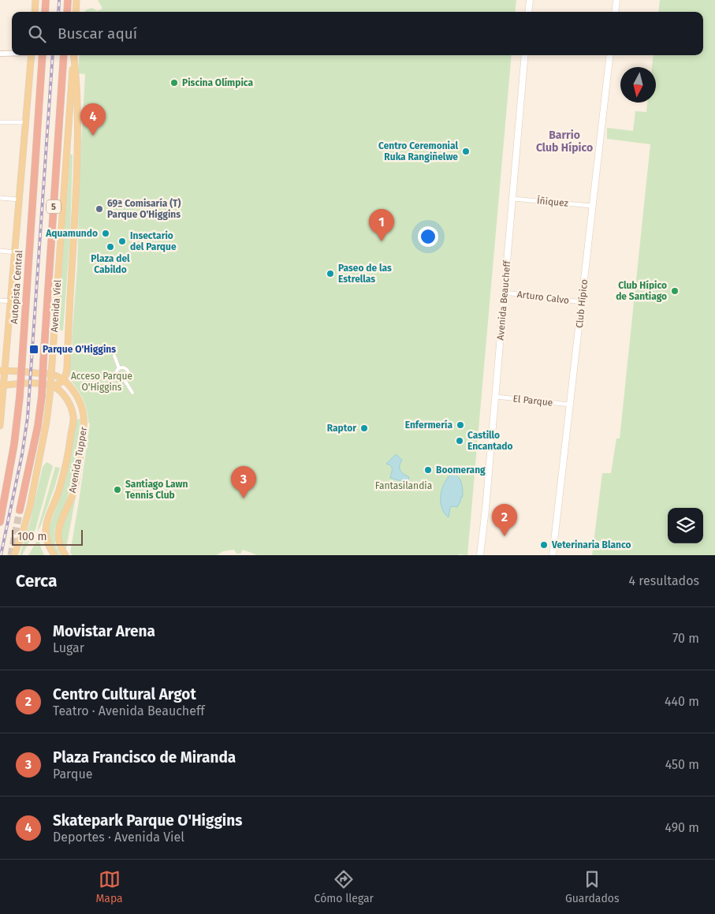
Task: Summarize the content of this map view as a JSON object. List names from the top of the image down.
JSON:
{
  "streets": {
    "highway": ["5", "Autopista Central"],
    "main road": [
      "Avenida Beaucheff",
      "Club Hípico",
      "Avenida Viel",
      "Avenida Tupper"
    ],
    "street": ["Íñiquez", "Arturo Calvo", "El Parque"]
  },
  "crossings": [
    ["Íñiquez", "Avenida Beaucheff"],
    ["Íñiquez", "Club Hípico"],
    ["Arturo Calvo", "Avenida Beaucheff"],
    ["Arturo Calvo", "Club Hípico"],
    ["Avenida Beaucheff", "El Parque"],
    ["Club Hípico", "El Parque"]
  ],
  "districts": ["Barrio Club Hípico"],
  "parks": ["Acceso Parque O'Higgins", "Fantasilandia"],
  "places": {
    "other": [
      "Piscina Olímpica",
      "Centro Ceremonial Ruka Rangiñelwe",
      "69ª Comisaría (T) Parque O'Higgins",
      "Aquamundo",
      "Insectario del Parque",
      "Plaza del Cabildo",
      "Paseo de las Estrellas",
      "Club Hípico de Santiago",
      "Enfermería",
      "Raptor",
      "Castillo Encantado",
      "Boomerang",
      "Santiago Lawn Tennis Club",
      "Veterinaria Blanco"
    ],
    "transit": ["Parque O'Higgins"]
  },
  "scale_bar": "100 m",
  "north": "bottom",
  "page": {
    "search": "Buscar aquí",
    "pins": [
      "4",
      "1",
      "3",
      "2"
    ],
    "scale": "100 m",
    "heading": ["Cerca", "4 resultados"],
    "list": [
      {
        "mark": "1",
        "name": "Movistar Arena",
        "note": "Lugar",
        "value": "70 m"
      },
      {
        "mark": "2",
        "name": "Centro Cultural Argot",
        "note": "Teatro · Avenida Beaucheff",
        "value": "440 m"
      },
      {
        "mark": "3",
        "name": "Plaza Francisco de Miranda",
        "note": "Parque",
        "value": "450 m"
      },
      {
        "mark": "4",
        "name": "Skatepark Parque O'Higgins",
        "note": "Deportes · Avenida Viel",
        "value": "490 m"
      }
    ],
    "nav": ["Mapa", "Cómo llegar", "Guardados"]
  }
}
